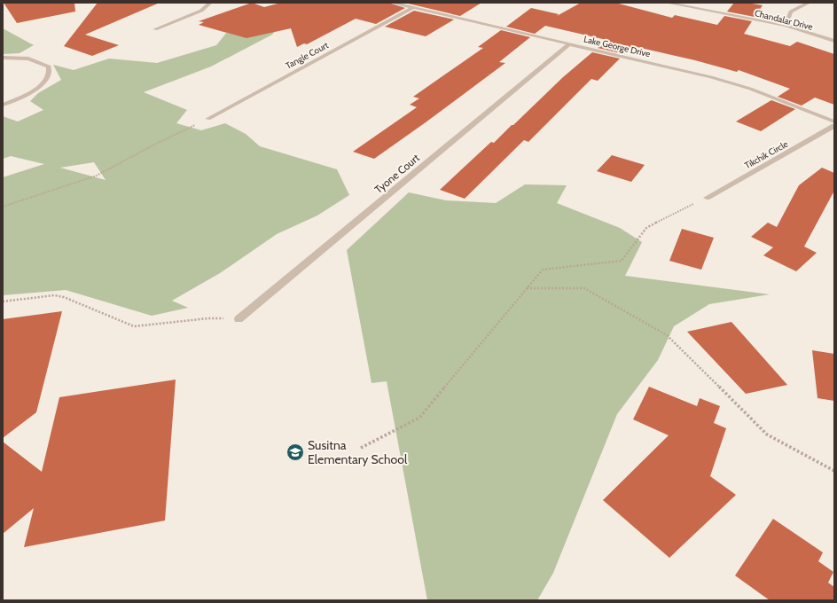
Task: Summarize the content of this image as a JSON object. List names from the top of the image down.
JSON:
{
  "streets": {
    "street": [
      "Chandalar Drive",
      "Lake George Drive",
      "Tangle Court",
      "Tikchik Circle",
      "Tyone Court"
    ]
  },
  "crossings": [
    ["Lake George Drive", "Tangle Court"],
    ["Lake George Drive", "Tyone Court"]
  ],
  "places": {
    "school or university": ["Susitna Elementary School"]
  }
}
